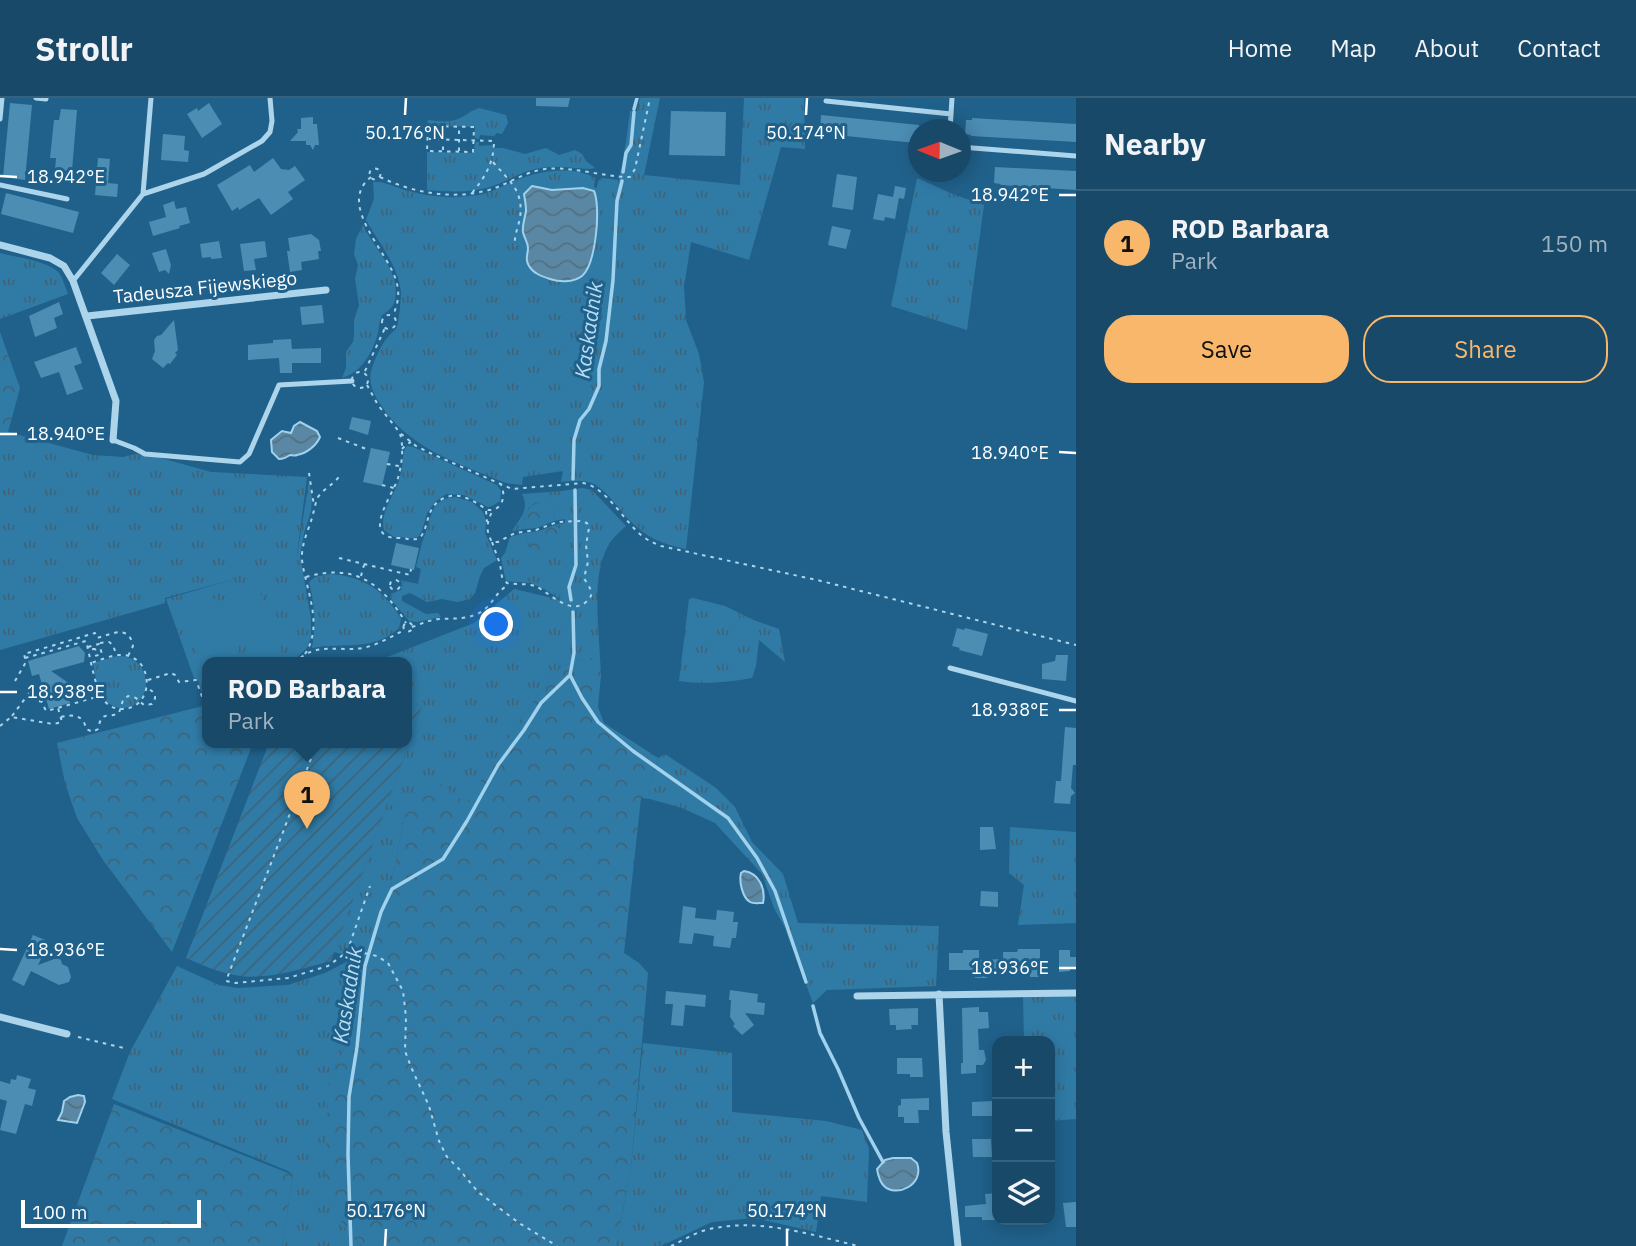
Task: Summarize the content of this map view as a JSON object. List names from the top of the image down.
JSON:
{
  "streets": {
    "street": ["Tadeusza Fijewskiego"]
  },
  "water": ["Kaskadnik"],
  "scale_bar": "100 m",
  "north": "left",
  "page": {
    "header": "Strollr",
    "nav": [
      "Home",
      "Map",
      "About",
      "Contact"
    ],
    "heading": "Nearby",
    "list": [
      {
        "mark": "1",
        "name": "ROD Barbara",
        "note": "Park",
        "value": "150 m"
      }
    ],
    "buttons": ["Save", "Share"],
    "popup": ["ROD Barbara", "Park"],
    "pins": "1",
    "map_buttons": ["+", "−"],
    "scale": "100 m"
  },
  "coordinates": [
    "50.176°N",
    "50.174°N",
    "18.942°E",
    "18.940°E",
    "18.938°E",
    "18.936°E"
  ]
}
